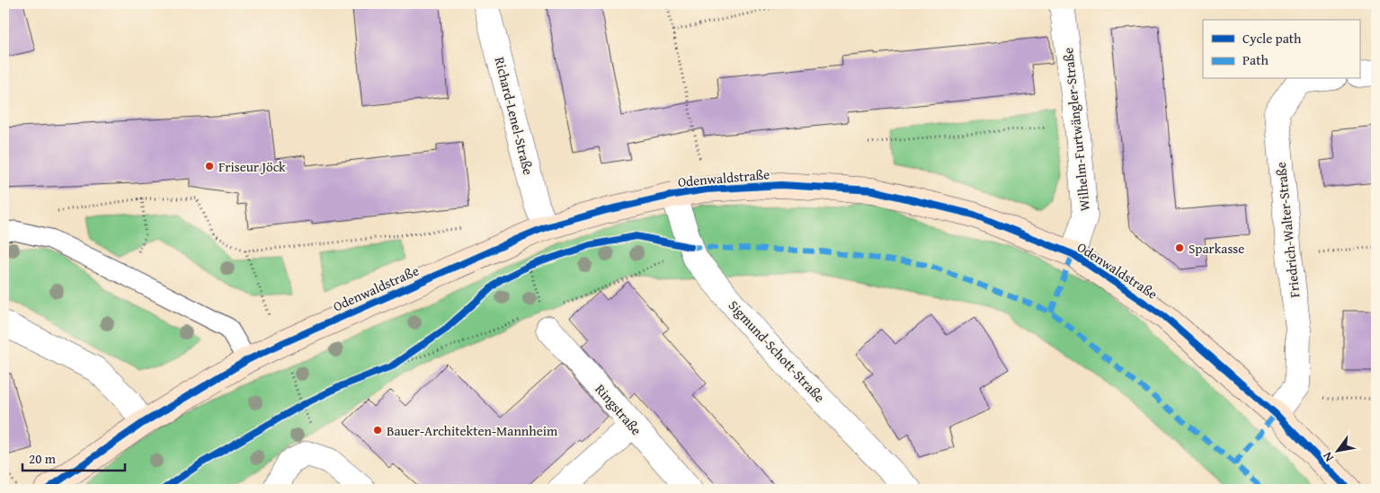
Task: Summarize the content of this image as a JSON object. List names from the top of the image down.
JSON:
{
  "streets": {
    "street": [
      "Richard-Lenel-Straße",
      "Wilhelm-Furtwängler-Straße",
      "Odenwaldstraße",
      "Friedrich-Walter-Straße",
      "Sigmund-Schott-Straße",
      "Ringstraße"
    ]
  },
  "crossings": [
    ["Richard-Lenel-Straße", "Odenwaldstraße"],
    ["Wilhelm-Furtwängler-Straße", "Odenwaldstraße"],
    ["Odenwaldstraße", "Sigmund-Schott-Straße"]
  ],
  "places": ["Friseur Jöck", "Sparkasse", "Bauer-Architekten-Mannheim"],
  "legend": ["Cycle path", "Path"],
  "scale_bar": "20 m",
  "north": "bottom left"
}
